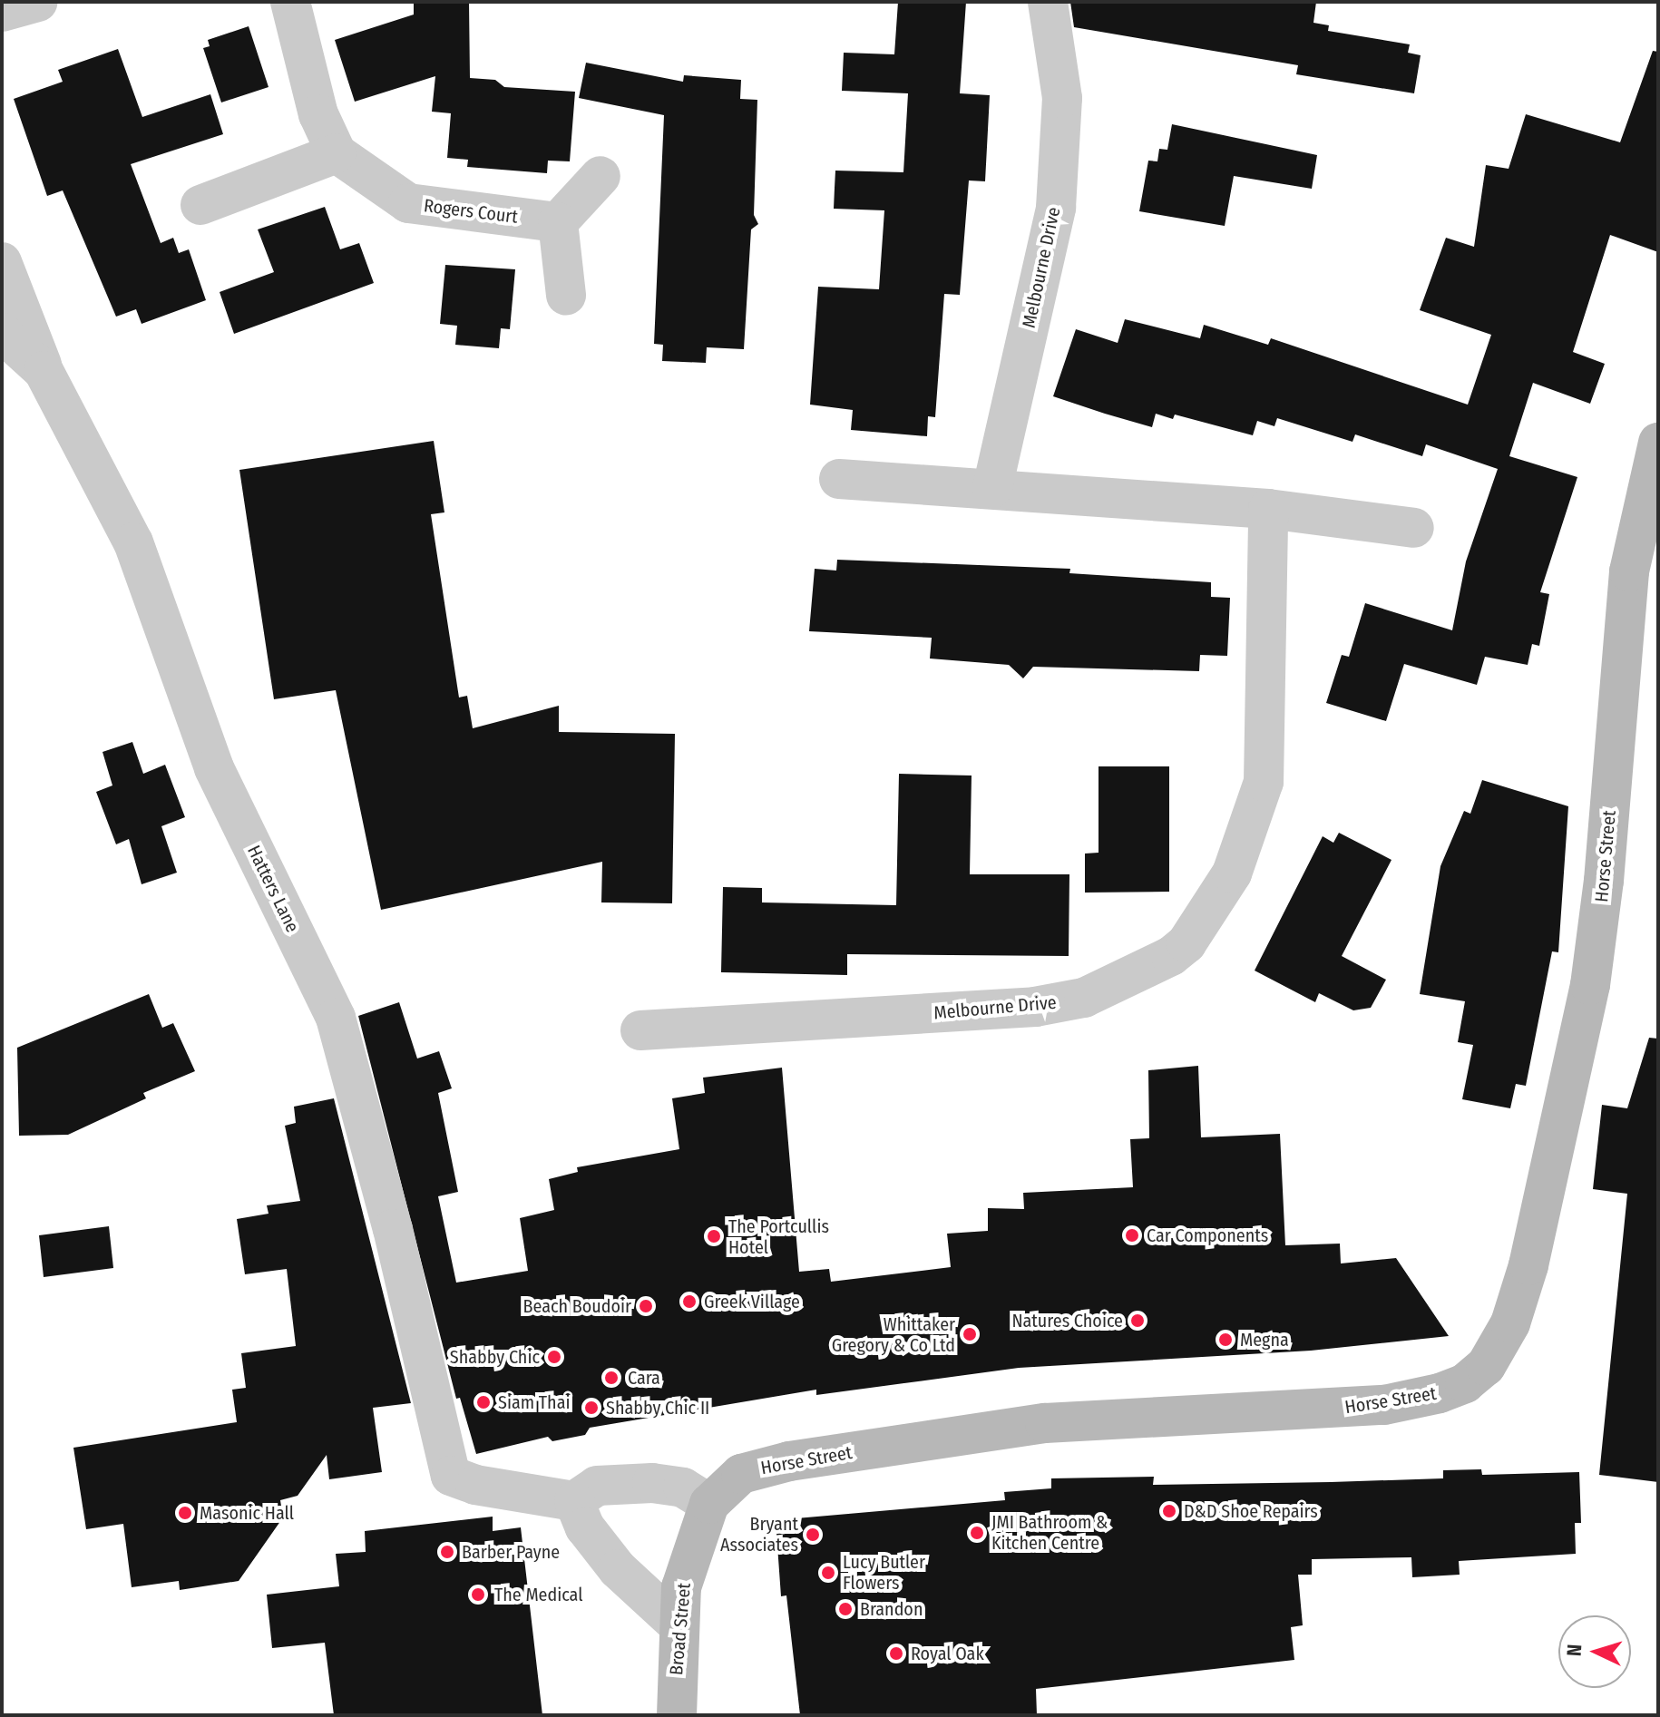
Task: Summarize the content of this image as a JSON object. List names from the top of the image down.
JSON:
{
  "streets": {
    "main road": ["Horse Street", "Broad Street"],
    "street": ["Rogers Court", "Melbourne Drive", "Hatters Lane"]
  },
  "crossings": [
    ["Horse Street", "Broad Street"]
  ],
  "places": [
    "Car Components",
    "The Portcullis Hotel",
    "Greek Village",
    "Beach Boudoir",
    "Natures Choice",
    "Whittaker Gregory & Co Ltd",
    "Megna",
    "Shabby Chic",
    "Cara",
    "Siam Thai",
    "Shabby Chic II",
    "D&D Shoe Repairs",
    "Masonic Hall",
    "JMI Bathroom & Kitchen Centre",
    "Bryant Associates",
    "Barber Payne",
    "Lucy Butler Flowers",
    "The Medical",
    "Brandon",
    "Royal Oak"
  ],
  "north": "left"
}
